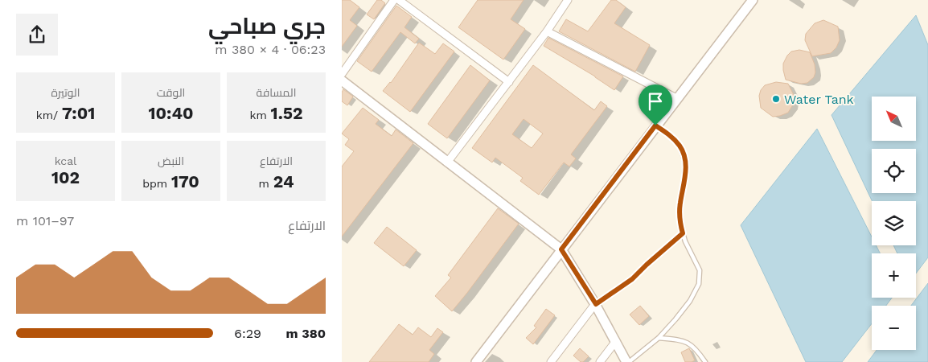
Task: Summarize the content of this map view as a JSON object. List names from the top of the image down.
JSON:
{
  "places": ["Water Tank"],
  "north": "top left",
  "page": {
    "heading": ["جري صباحي", "06:23 · 4 × 380 m"],
    "stats": [
      ["المسافة", "1.52 km"],
      ["الوقت", "10:40"],
      ["الوتيرة", "7:01 /km"],
      ["الارتفاع", "24 m"],
      ["النبض", "170 bpm"],
      ["kcal", "102"]
    ],
    "map_buttons": ["+", "−"],
    "chart": ["الارتفاع", "97–101 m"],
    "list": [
      {
        "name": "380 m",
        "note": "6:29"
      }
    ]
  }
}
